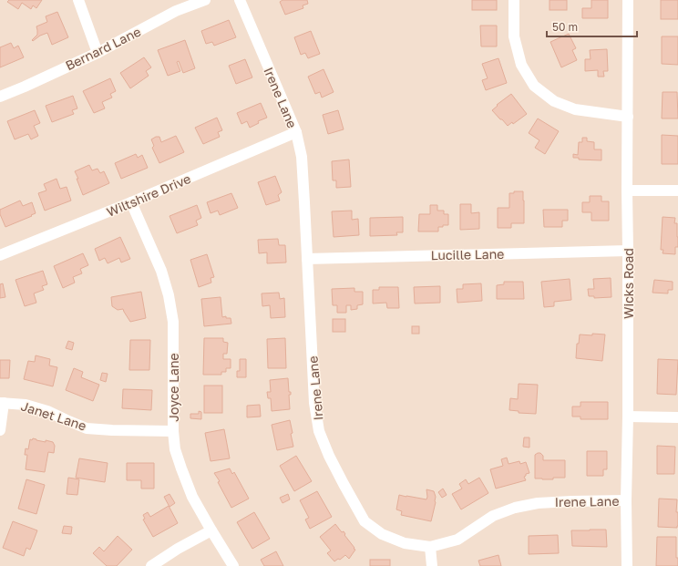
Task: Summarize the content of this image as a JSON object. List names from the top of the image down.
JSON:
{
  "streets": {
    "street": [
      "Bernard Lane",
      "Irene Lane",
      "Wiltshire Drive",
      "Lucille Lane",
      "Wicks Road",
      "Joyce Lane",
      "Janet Lane"
    ]
  },
  "crossings": [
    ["Irene Lane", "Wiltshire Drive"],
    ["Irene Lane", "Lucille Lane"],
    ["Irene Lane", "Wicks Road"],
    ["Wiltshire Drive", "Joyce Lane"],
    ["Lucille Lane", "Wicks Road"],
    ["Joyce Lane", "Janet Lane"]
  ],
  "scale_bar": "50 m"
}
